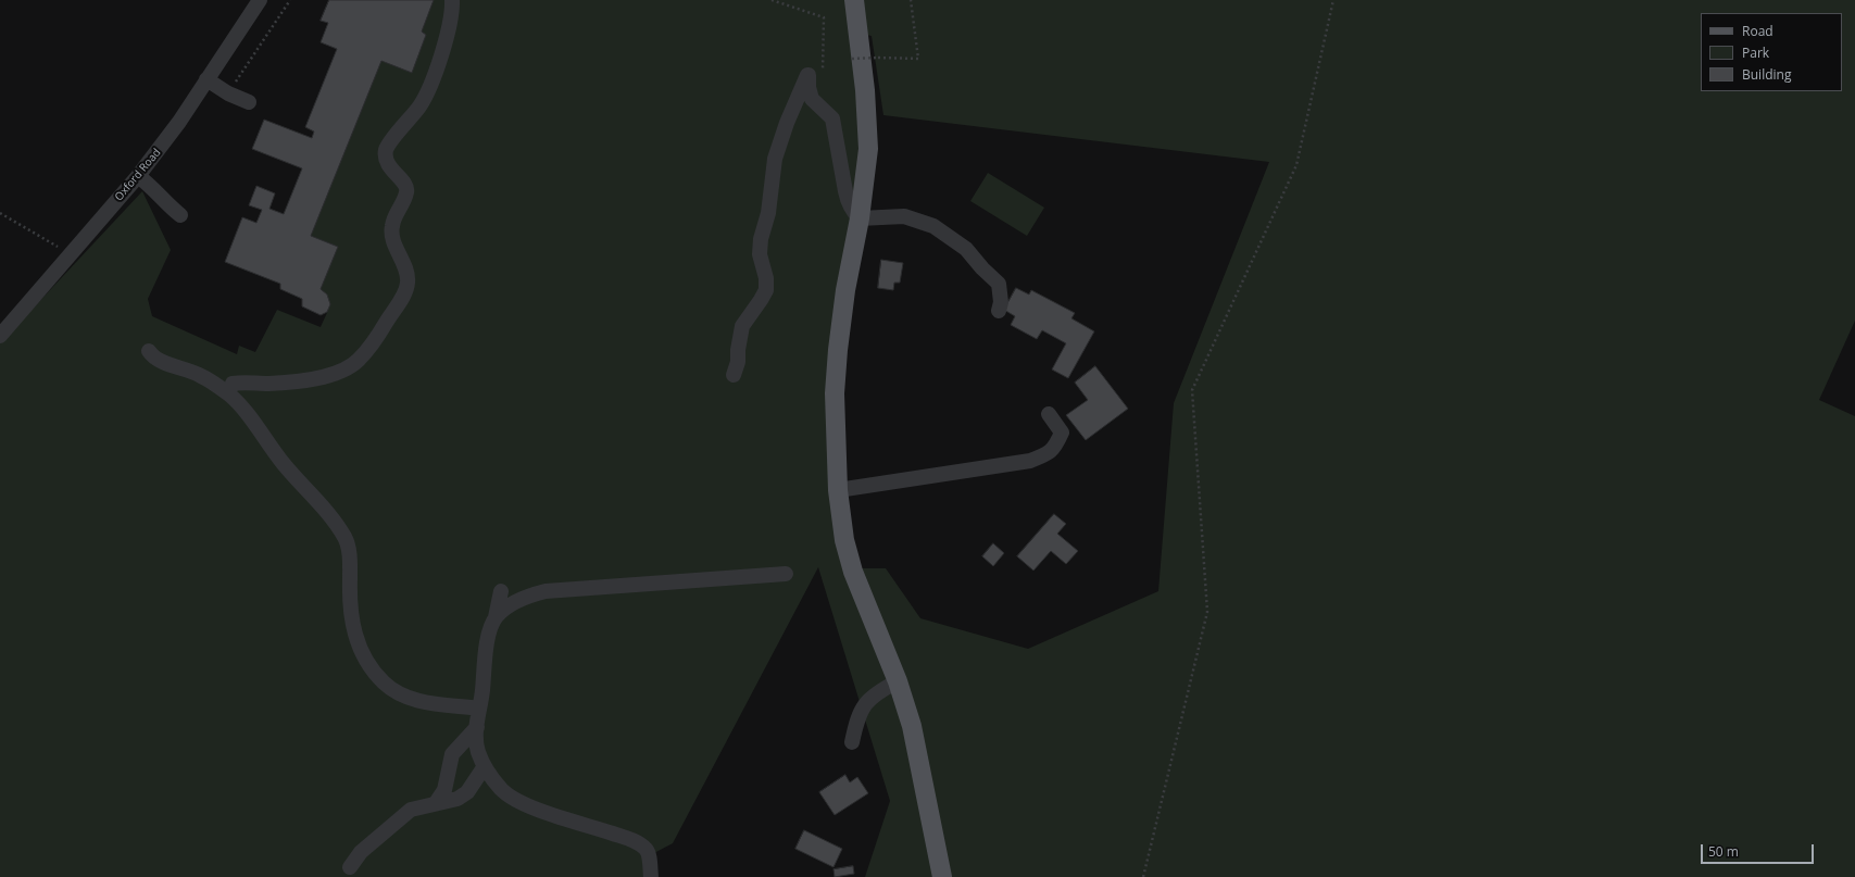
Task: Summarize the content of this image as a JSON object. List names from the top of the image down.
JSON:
{
  "streets": {
    "street": ["Oxford Road"]
  },
  "legend": ["Road", "Park", "Building"],
  "scale_bar": "50 m"
}
